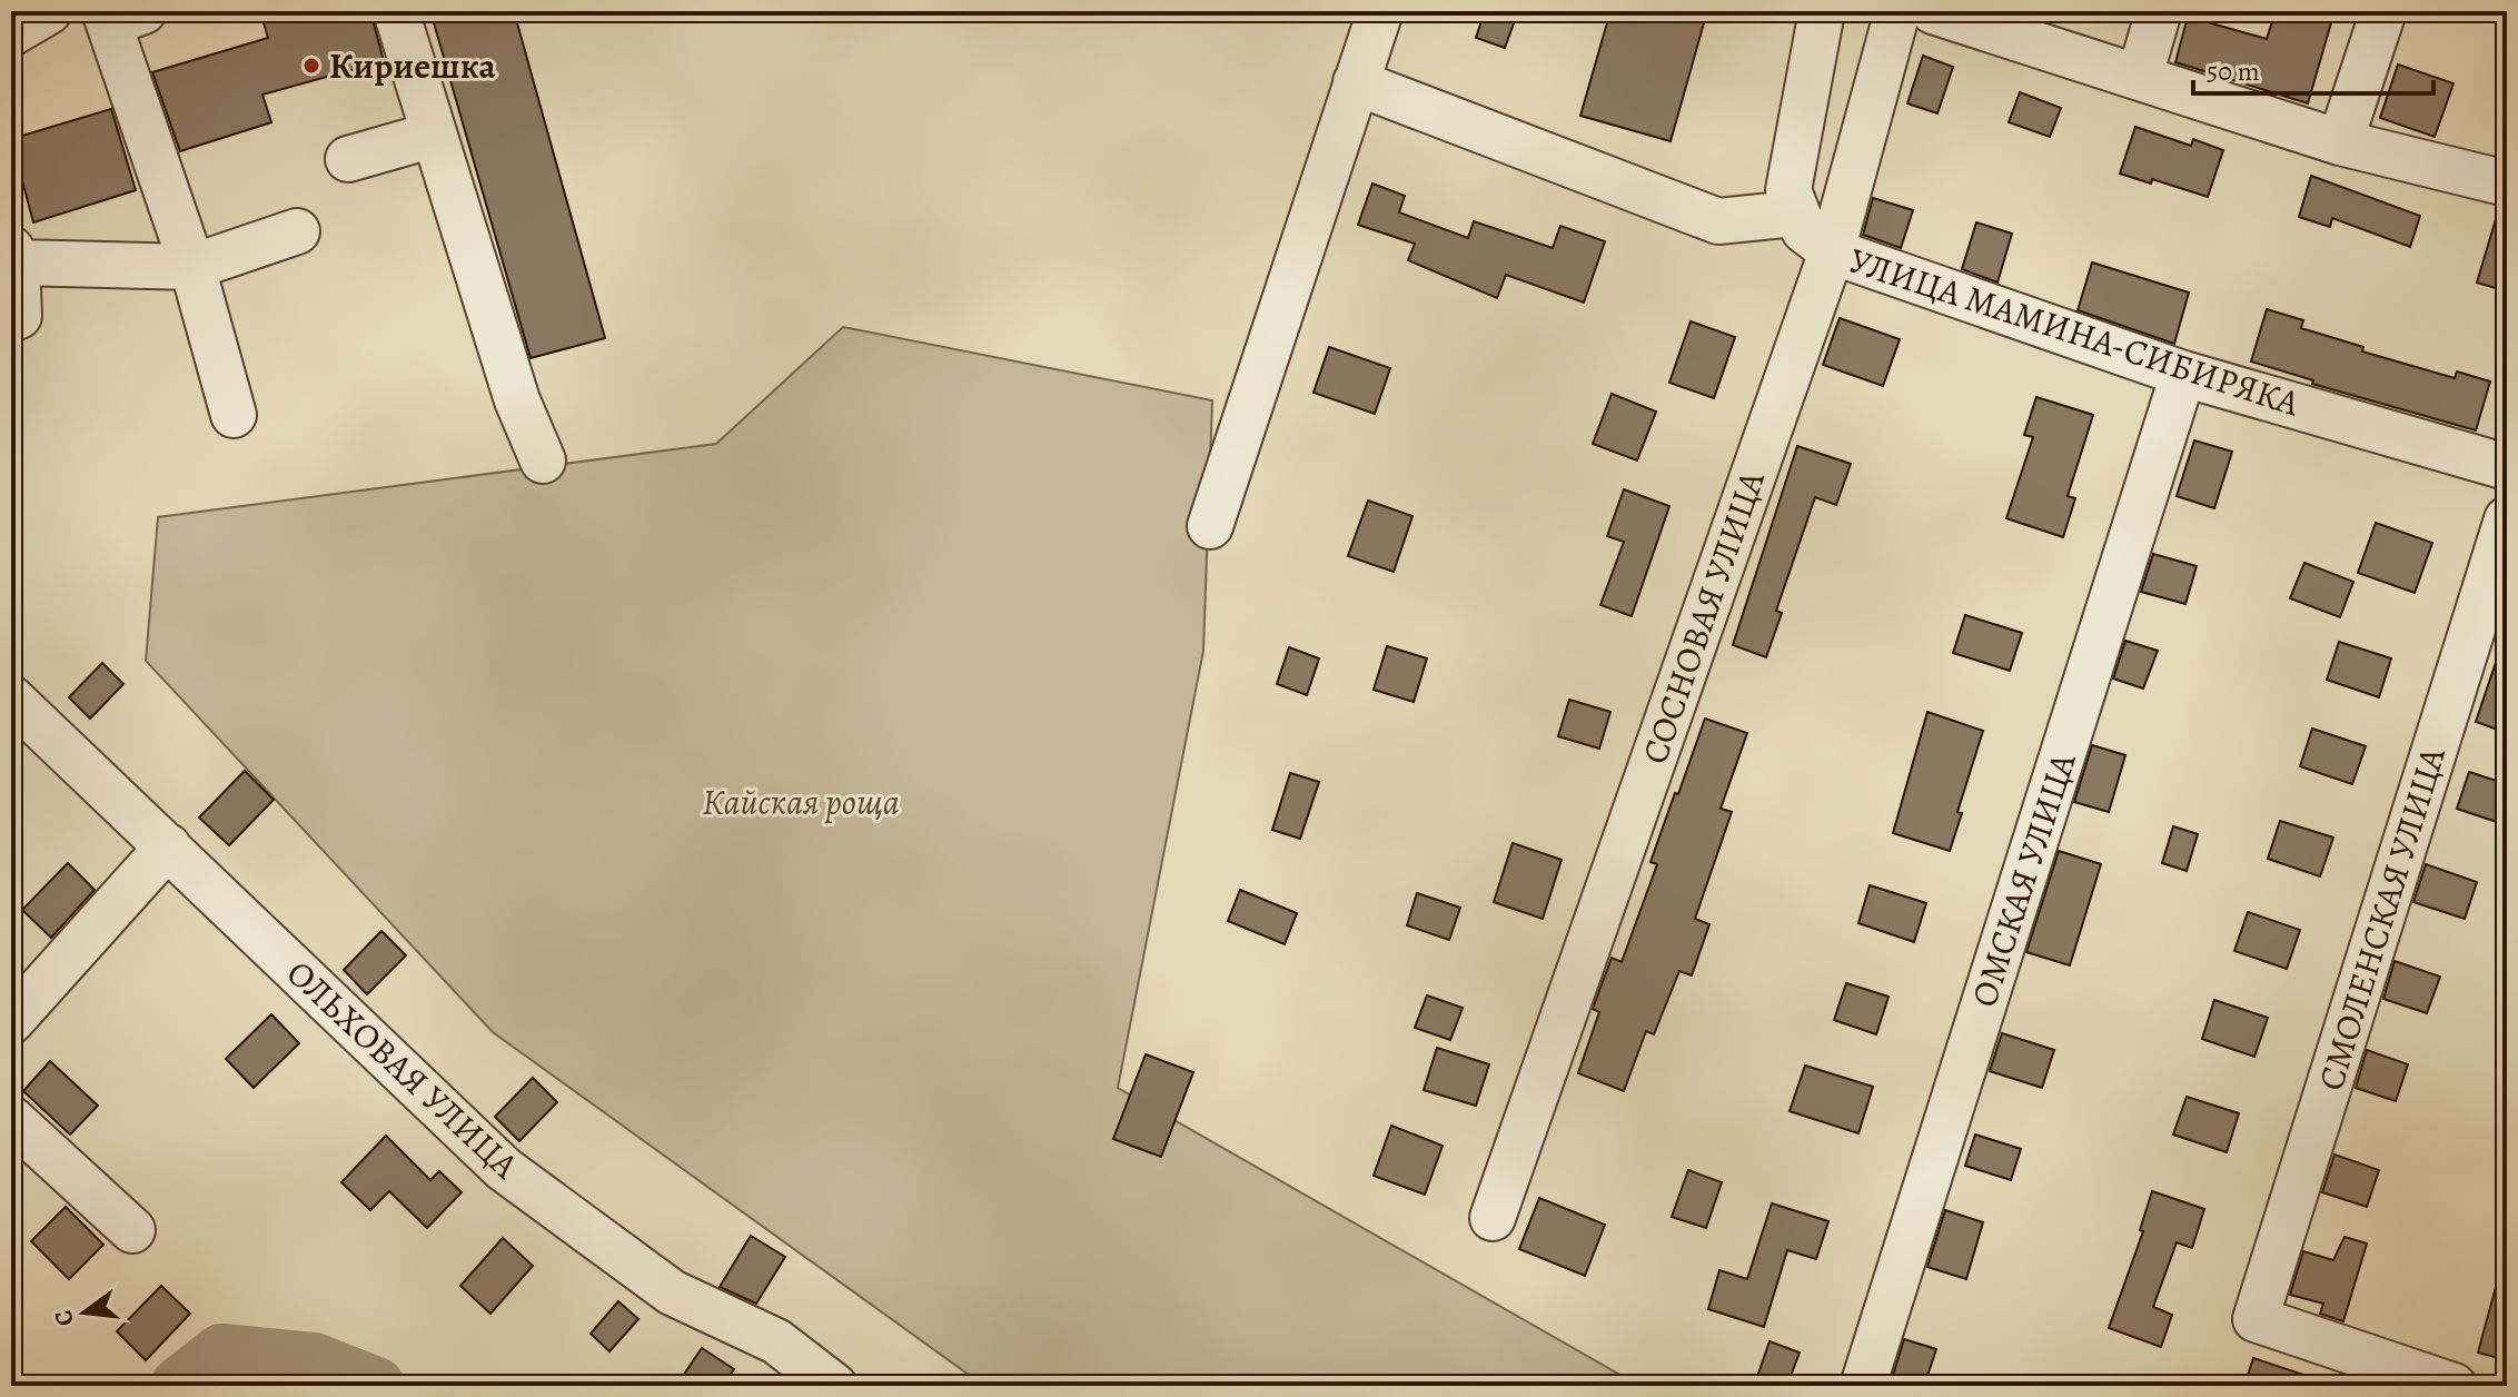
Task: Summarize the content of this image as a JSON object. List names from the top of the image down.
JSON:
{
  "streets": {
    "street": [
      "УЛИЦА МАМИНА-СИБИРЯКА",
      "СОСНОВАЯ УЛИЦА",
      "ОМСКАЯ УЛИЦА",
      "СМОЛЕНСКАЯ УЛИЦА",
      "ОЛЬХОВАЯ УЛИЦА"
    ]
  },
  "crossings": [
    ["УЛИЦА МАМИНА-СИБИРЯКА", "СОСНОВАЯ УЛИЦА"],
    ["УЛИЦА МАМИНА-СИБИРЯКА", "ОМСКАЯ УЛИЦА"]
  ],
  "parks": ["Кайская роща"],
  "places": ["Кириешка"],
  "scale_bar": "50 m",
  "north": "left"
}
